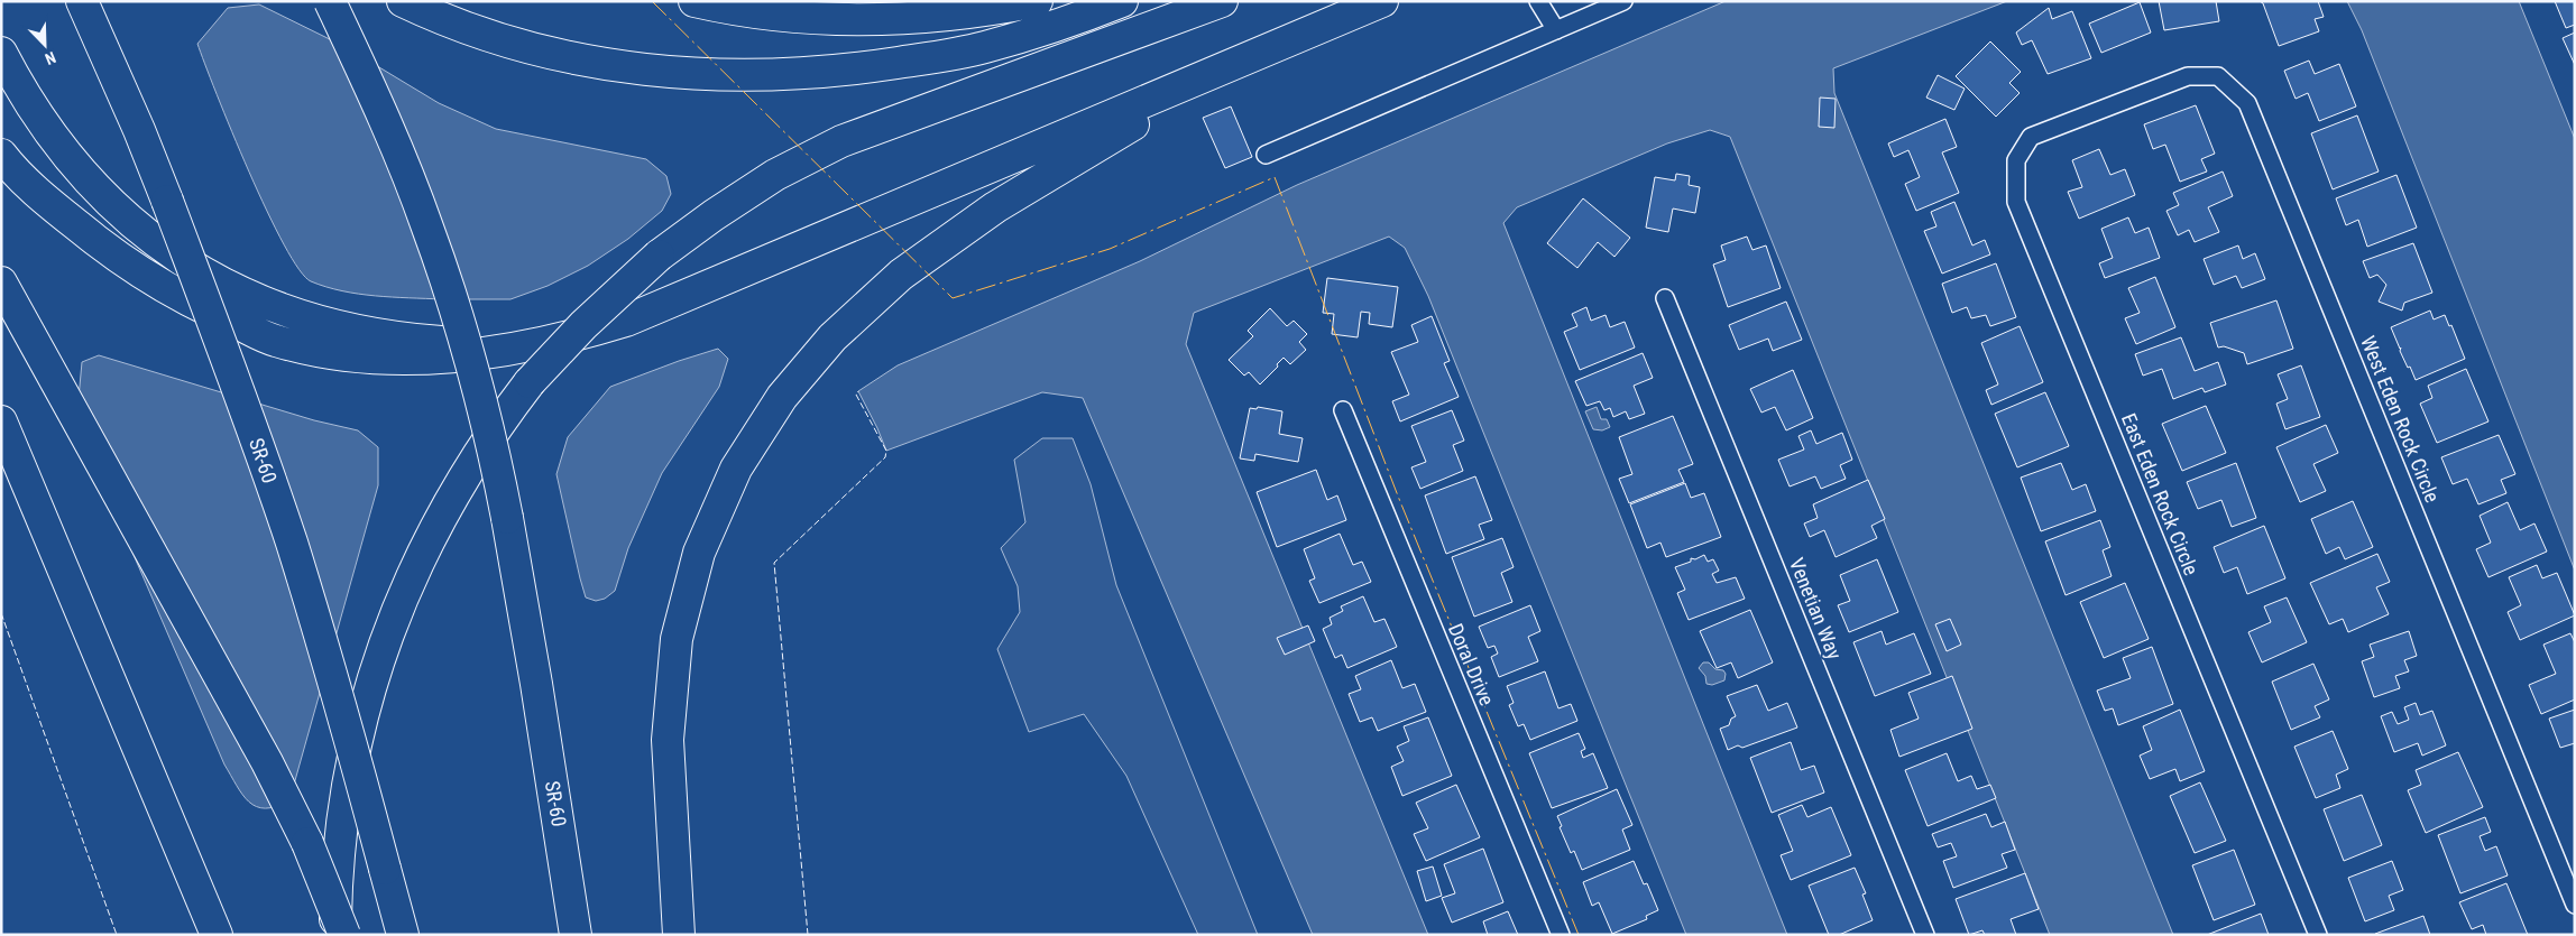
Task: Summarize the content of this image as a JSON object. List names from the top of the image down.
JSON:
{
  "streets": {
    "highway": ["SR-60"],
    "street": [
      "West Eden Rock Circle",
      "East Eden Rock Circle",
      "Venetian Way",
      "Doral Drive"
    ]
  },
  "crossings": [
    ["West Eden Rock Circle", "East Eden Rock Circle"]
  ],
  "north": "bottom right"
}
